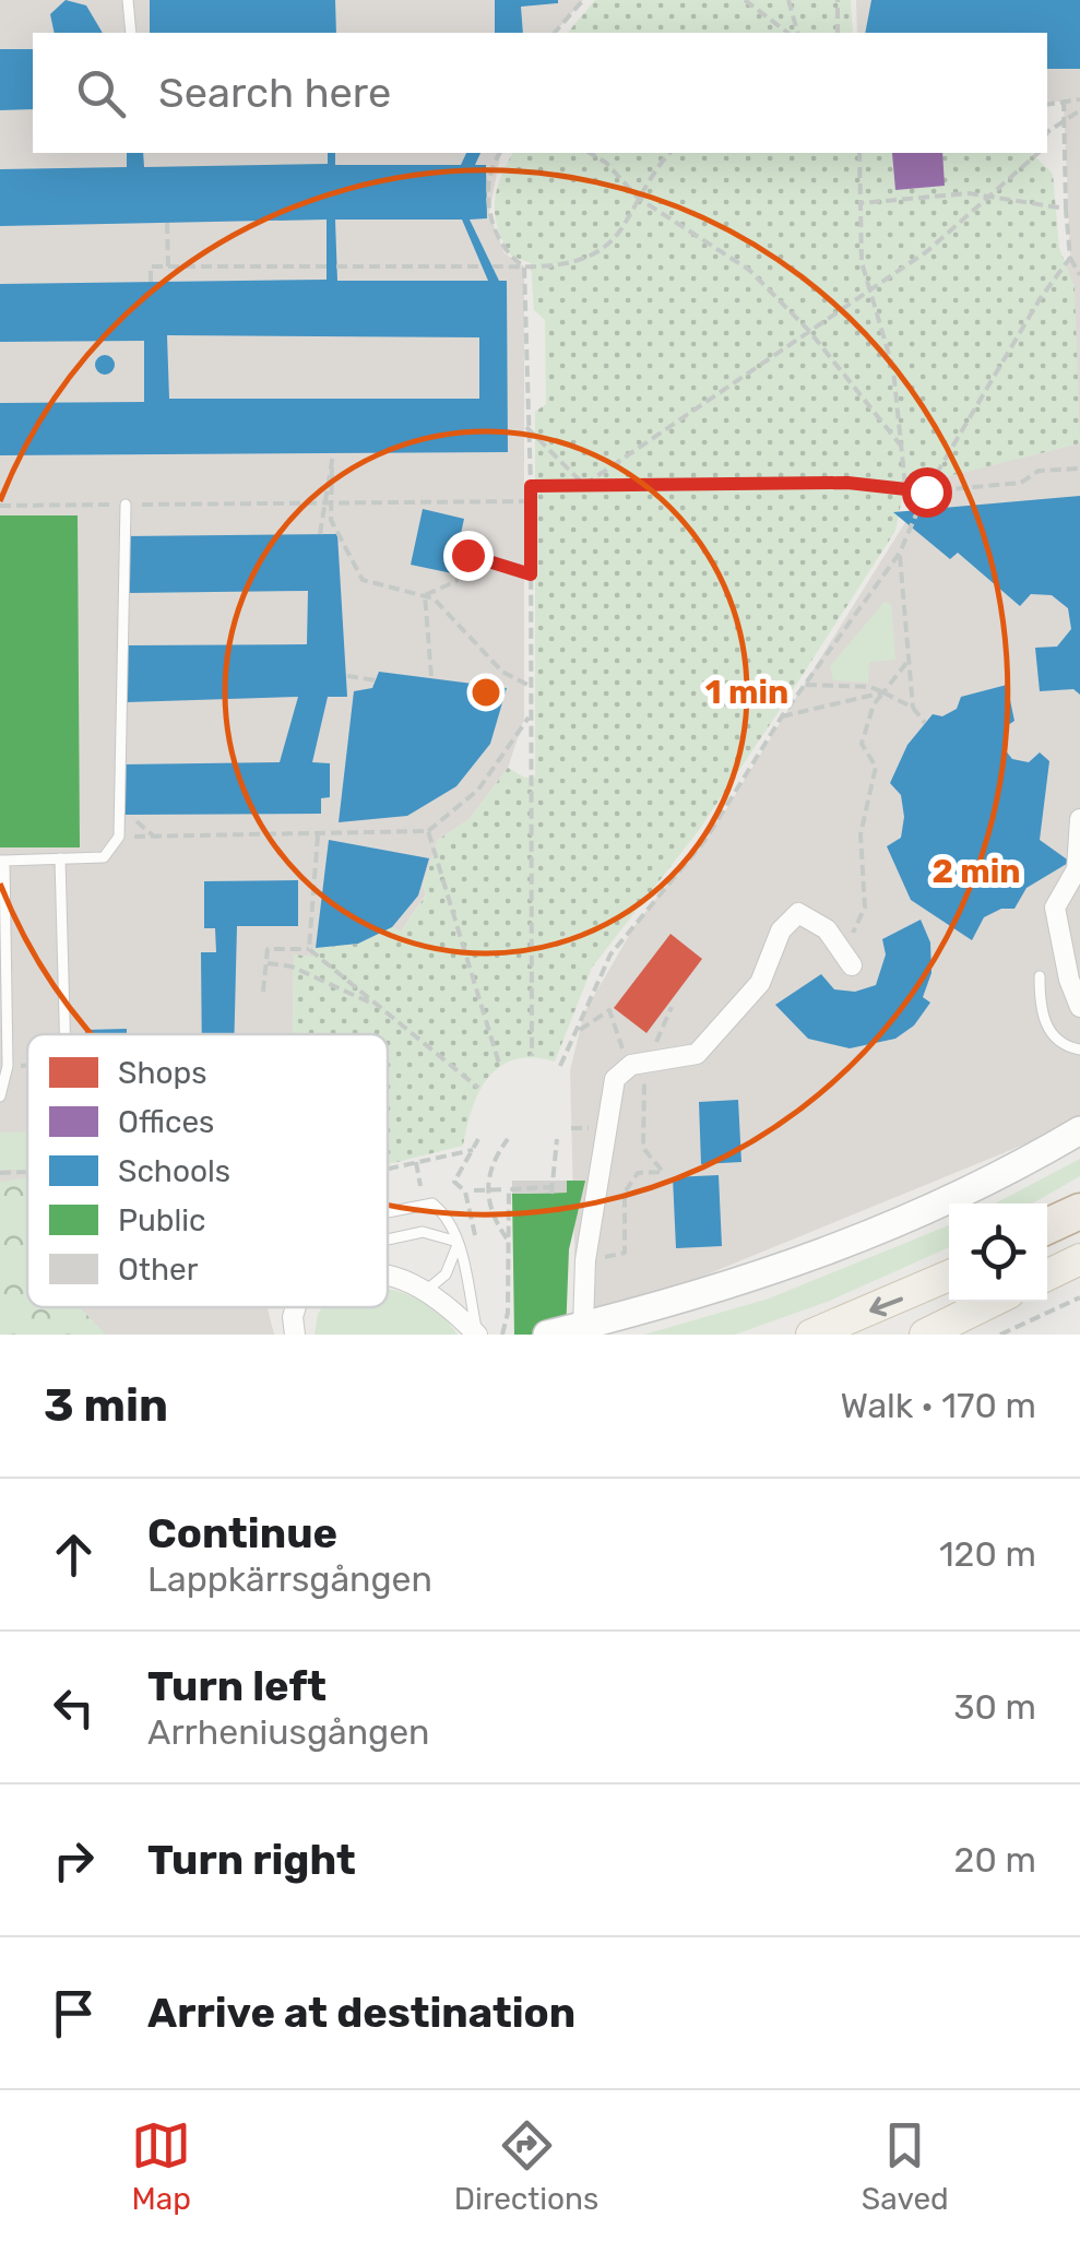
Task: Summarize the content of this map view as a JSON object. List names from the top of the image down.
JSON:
{
  "legend": [
    "Shops",
    "Offices",
    "Schools",
    "Public",
    "Other"
  ],
  "page": {
    "search": "Search here",
    "heading": ["3 min", "Walk · 170 m"],
    "list": [
      ["Continue", "Lappkärrsgången", "120 m"],
      ["Turn left", "Arrheniusgången", "30 m"],
      ["Turn right", "20 m"],
      "Arrive at destination"
    ],
    "nav": ["Map", "Directions", "Saved"]
  },
  "rings": ["1 min", "2 min"]
}
